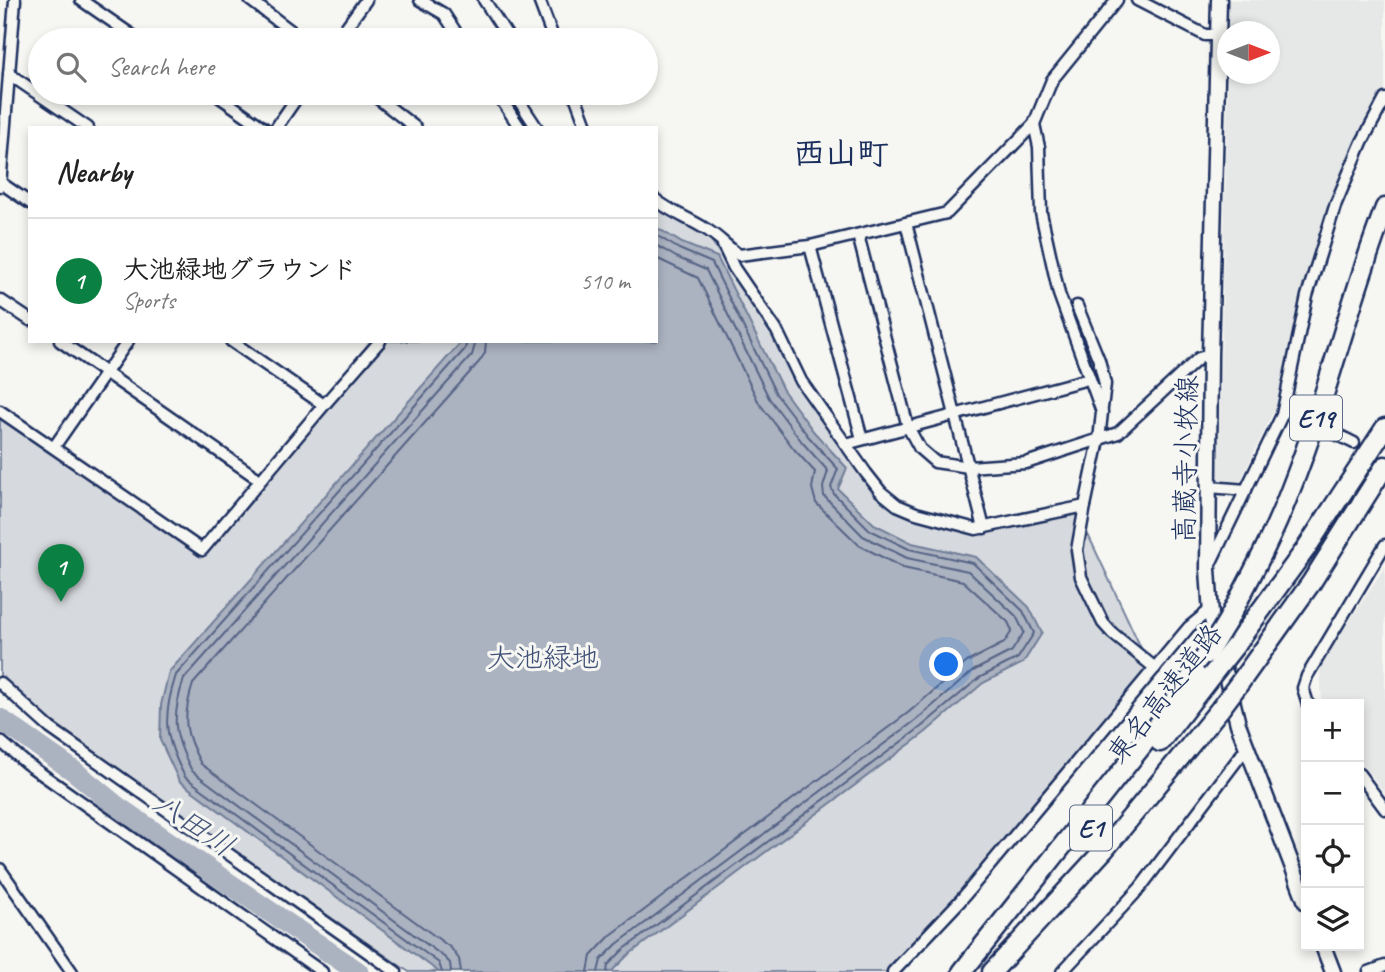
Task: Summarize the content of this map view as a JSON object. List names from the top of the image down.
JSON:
{
  "streets": {
    "highway": ["E19", "東名高速道路", "E1"],
    "main road": ["高蔵寺小牧線"]
  },
  "crossings": [
    ["E19", "東名高速道路"]
  ],
  "districts": ["西山町"],
  "water": ["八田川"],
  "parks": ["大池緑地"],
  "north": "right",
  "page": {
    "search": "Search here",
    "heading": "Nearby",
    "list": [
      {
        "mark": "1",
        "name": "大池緑地グラウンド",
        "note": "Sports",
        "value": "510 m"
      }
    ],
    "pins": "1",
    "map_buttons": ["+", "−"]
  }
}
